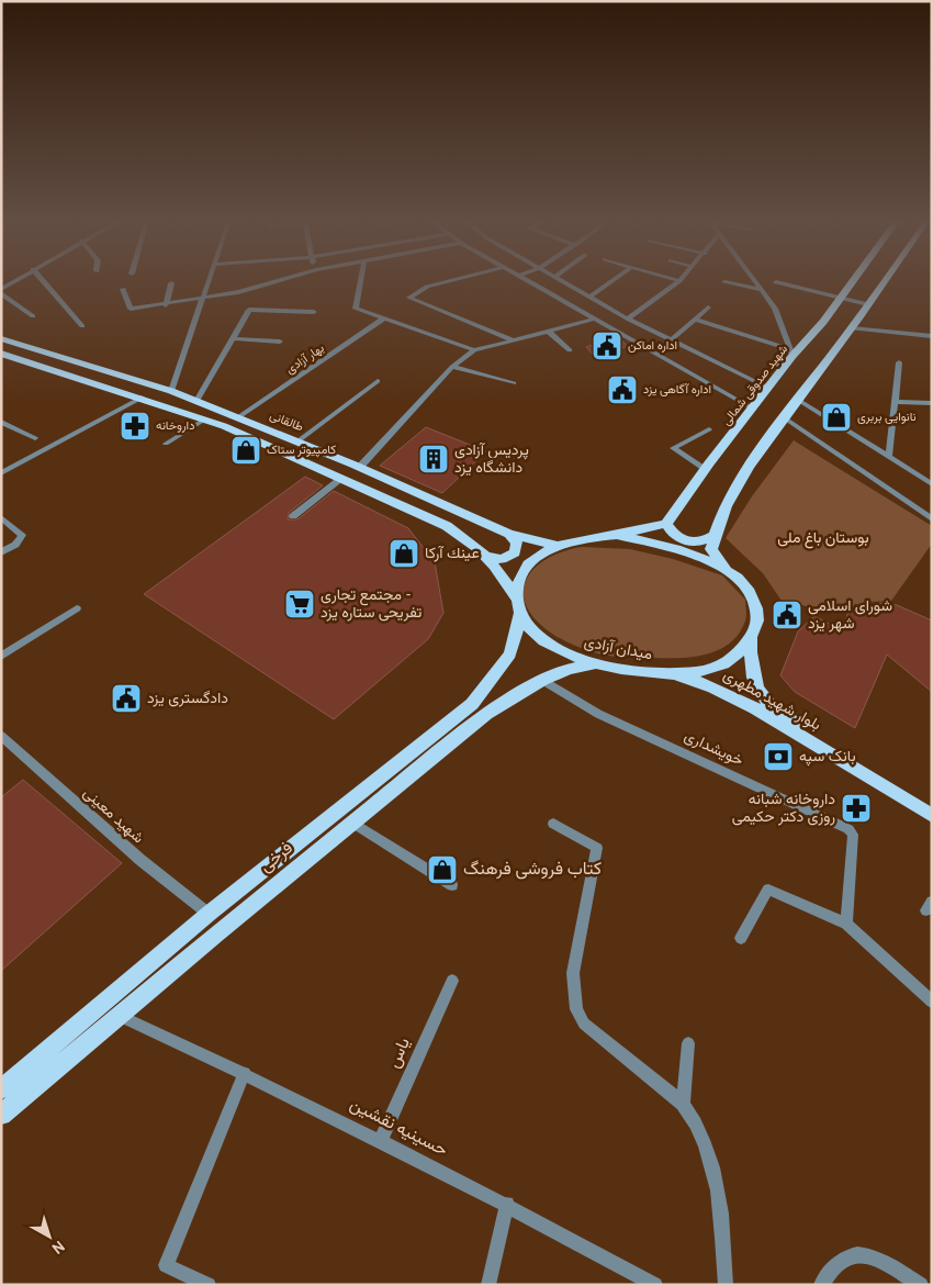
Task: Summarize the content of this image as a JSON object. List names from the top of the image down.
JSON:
{
  "streets": {
    "main road": [
      "شهید صدوقی شمالی",
      "طالقانی",
      "میدان آزادی",
      "بلوار شهید مطهری",
      "فرخی"
    ],
    "street": [
      "بهار آزادی",
      "خویشداری",
      "شهید معینی",
      "یاس",
      "حسینیه نقشین"
    ]
  },
  "crossings": [
    ["بهار آزادی", "طالقانی"],
    ["طالقانی", "میدان آزادی"],
    ["طالقانی", "فرخی"],
    ["میدان آزادی", "بلوار شهید مطهری"],
    ["میدان آزادی", "فرخی"],
    ["خویشداری", "فرخی"],
    ["شهید معینی", "فرخی"],
    ["فرخی", "حسینیه نقشین"],
    ["یاس", "حسینیه نقشین"]
  ],
  "parks": ["بوستان باغ ملی"],
  "places": {
    "public building": [
      "اداره اماکن",
      "اداره آگاهی یزد",
      "شورای اسلامی شهر یزد",
      "دادگستری یزد"
    ],
    "shop": [
      "نانوایی بربری",
      "کامپیوتر ستاک",
      "عينك آركا",
      "کتاب فروشی فرهنگ"
    ],
    "pharmacy": ["داروخانه", "داروخانه شبانه روزی دکتر حکیمی"],
    "building": ["پردیس آزادی دانشگاه یزد"],
    "supermarket": ["مجتمع تجاری - تفریحی ستاره یزد"],
    "bank": ["بانک سپه"]
  },
  "north": "bottom right"
}
